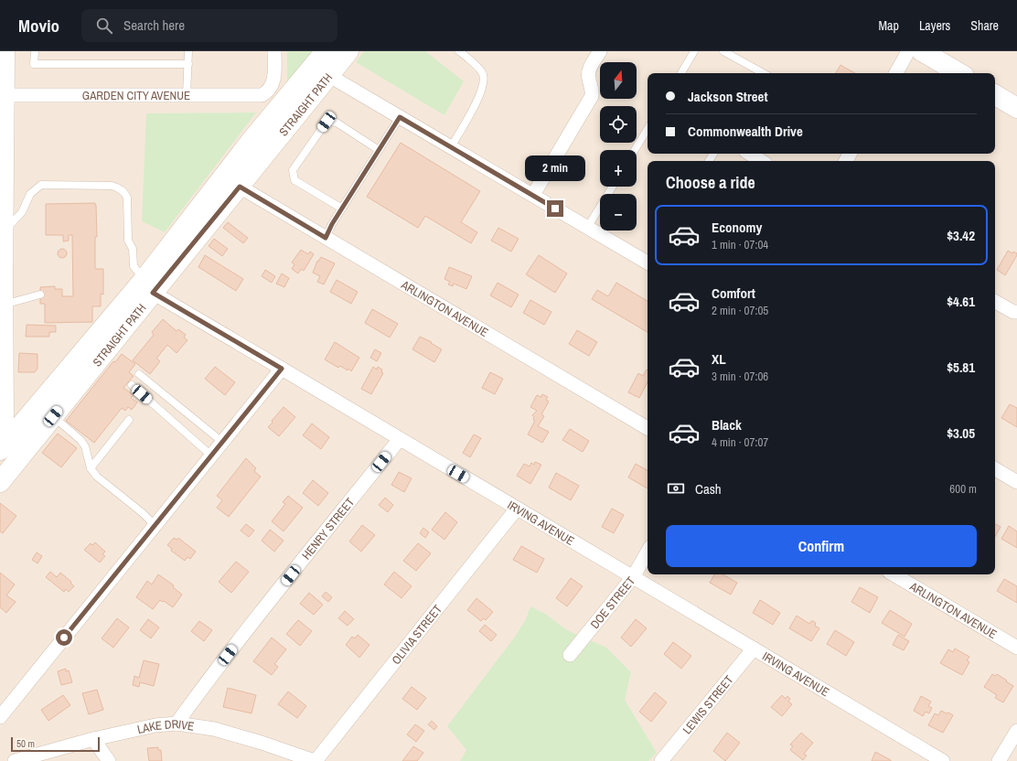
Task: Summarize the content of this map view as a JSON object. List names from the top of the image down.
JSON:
{
  "streets": {
    "main road": ["STRAIGHT PATH"],
    "street": [
      "GARDEN CITY AVENUE",
      "ARLINGTON AVENUE",
      "IRVING AVENUE",
      "HENRY STREET",
      "DOE STREET",
      "OLIVIA STREET",
      "LEWIS STREET",
      "LAKE DRIVE"
    ]
  },
  "crossings": [
    ["STRAIGHT PATH", "ARLINGTON AVENUE"],
    ["STRAIGHT PATH", "IRVING AVENUE"],
    ["IRVING AVENUE", "HENRY STREET"],
    ["IRVING AVENUE", "DOE STREET"],
    ["IRVING AVENUE", "OLIVIA STREET"],
    ["IRVING AVENUE", "LEWIS STREET"],
    ["HENRY STREET", "LAKE DRIVE"],
    ["OLIVIA STREET", "LAKE DRIVE"]
  ],
  "scale_bar": "50 m",
  "north": "top",
  "page": {
    "header": "Movio",
    "search": "Search here",
    "nav": ["Map", "Layers", "Share"],
    "map_buttons": ["+", "−"],
    "banner": ["Jackson Street", "Commonwealth Drive"],
    "bubble": "2 min",
    "heading": "Choose a ride",
    "list": [
      {
        "name": "Economy",
        "note": "1 min · 07:04",
        "value": "$3.42"
      },
      {
        "name": "Comfort",
        "note": "2 min · 07:05",
        "value": "$4.61"
      },
      {
        "name": "XL",
        "note": "3 min · 07:06",
        "value": "$5.81"
      },
      {
        "name": "Black",
        "note": "4 min · 07:07",
        "value": "$3.05"
      }
    ],
    "pay": ["Cash", "600 m"],
    "buttons": "Confirm",
    "scale": "50 m"
  }
}
